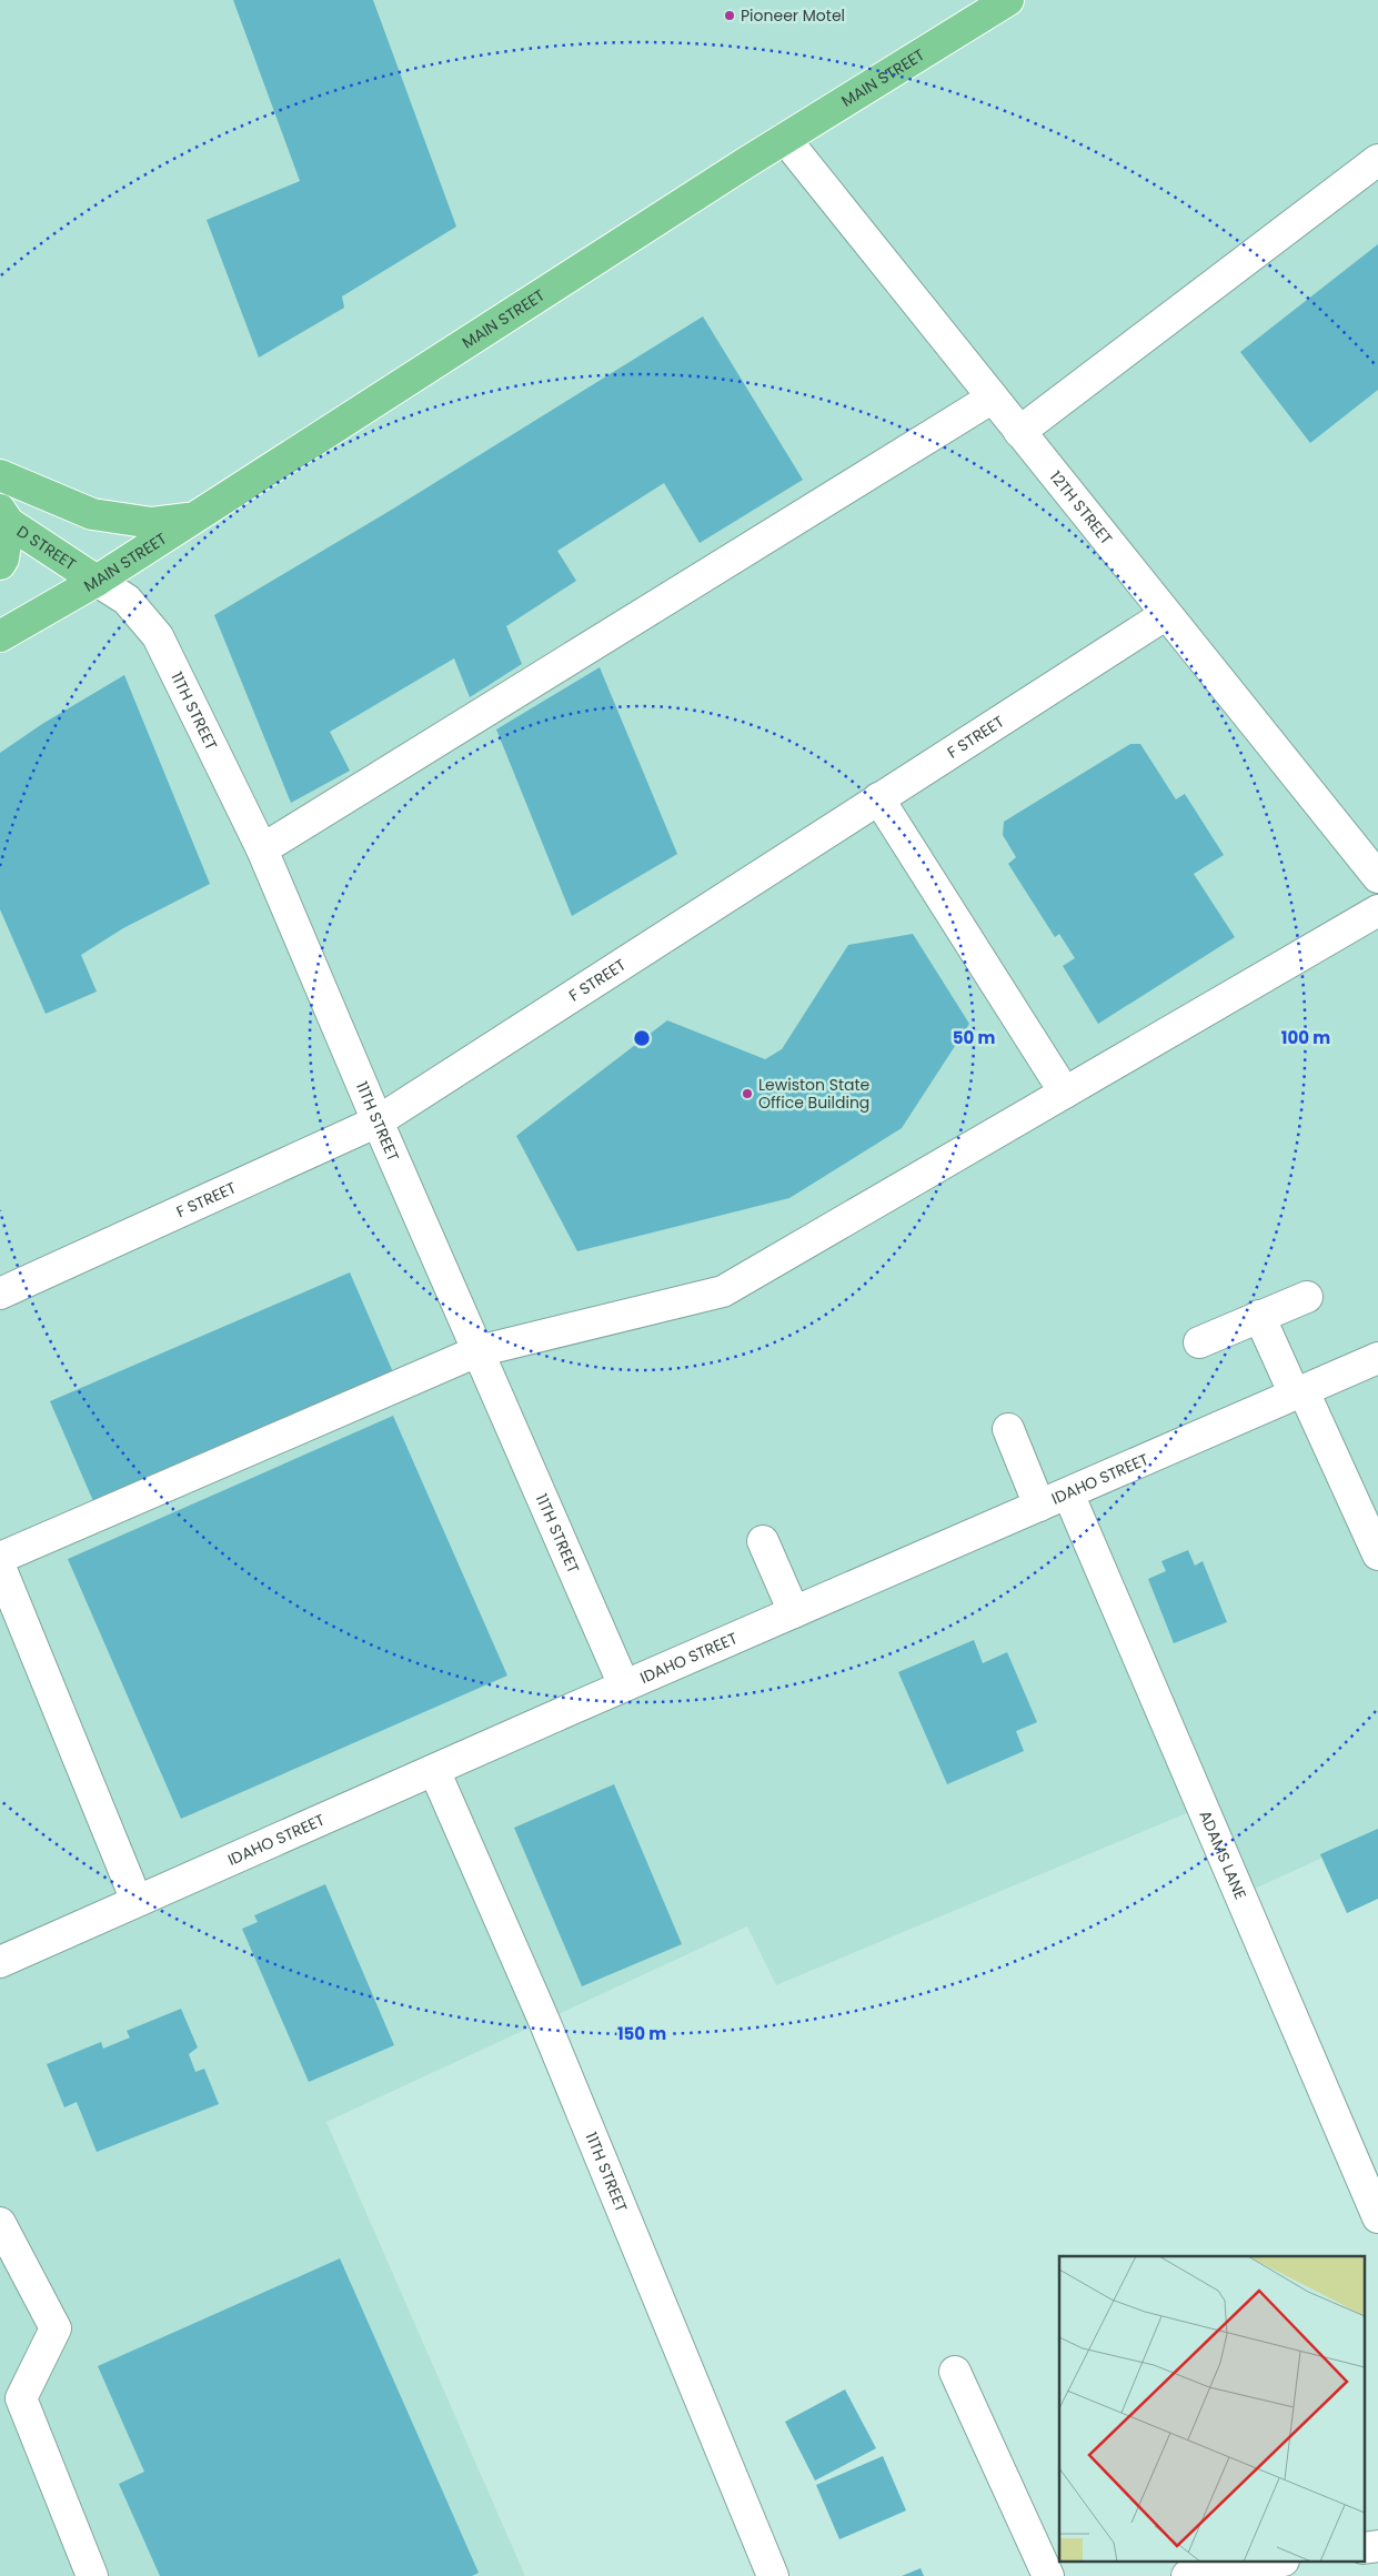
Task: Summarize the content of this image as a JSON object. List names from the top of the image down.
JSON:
{
  "streets": {
    "main road": ["MAIN STREET", "D STREET"],
    "street": [
      "12TH STREET",
      "11TH STREET",
      "F STREET",
      "IDAHO STREET",
      "ADAMS LANE"
    ]
  },
  "crossings": [
    ["MAIN STREET", "12TH STREET"],
    ["MAIN STREET", "D STREET"],
    ["MAIN STREET", "11TH STREET"],
    ["12TH STREET", "F STREET"],
    ["D STREET", "11TH STREET"],
    ["11TH STREET", "F STREET"],
    ["11TH STREET", "IDAHO STREET"],
    ["IDAHO STREET", "ADAMS LANE"]
  ],
  "places": ["Pioneer Motel", "Lewiston State Office Building"],
  "rings": ["50 m", "100 m", "150 m"]
}
